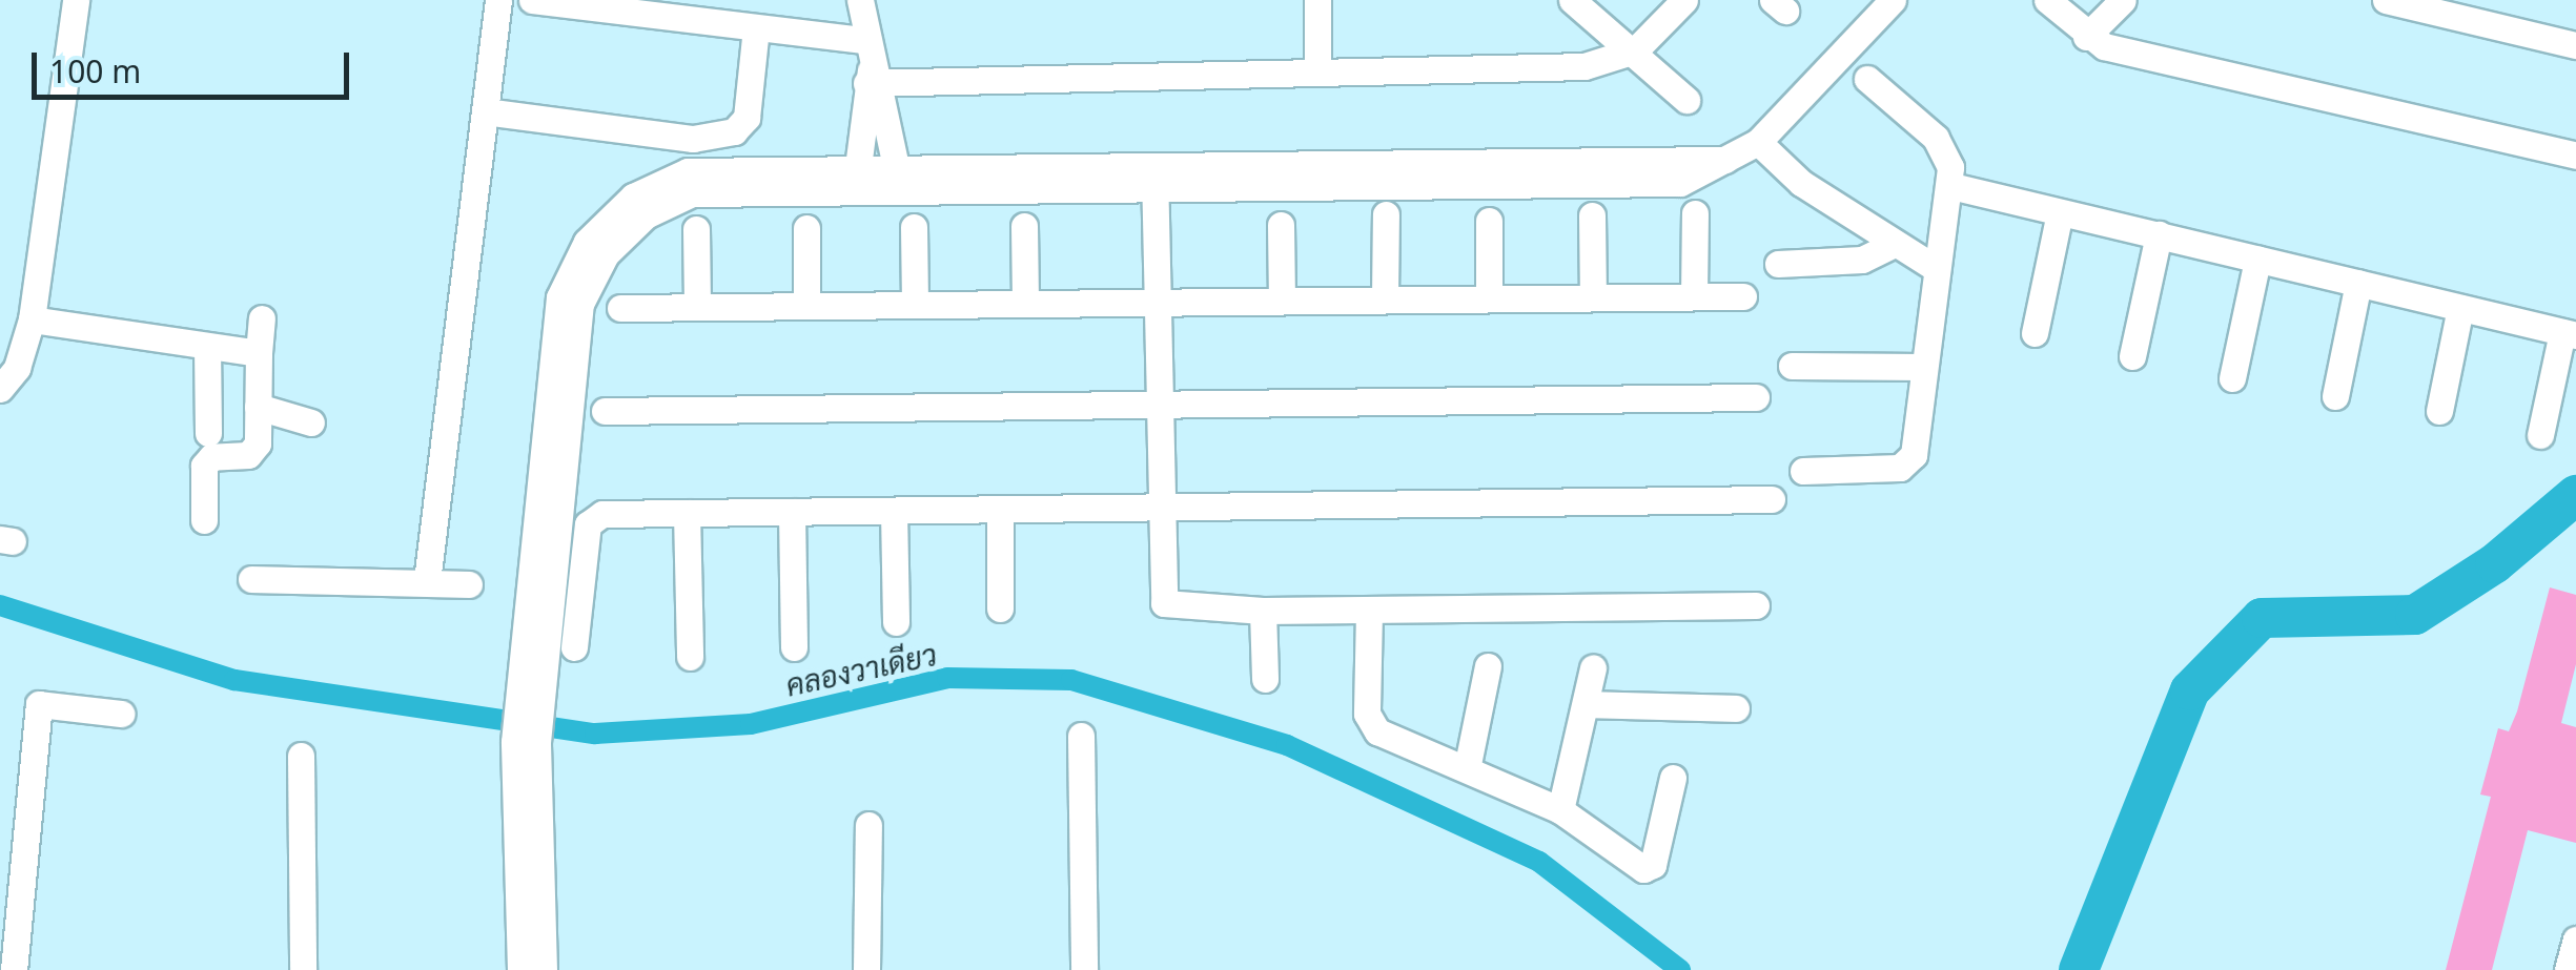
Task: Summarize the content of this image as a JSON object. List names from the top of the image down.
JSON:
{
  "water": ["คลองวาเดียว"],
  "scale_bar": "100 m"
}
